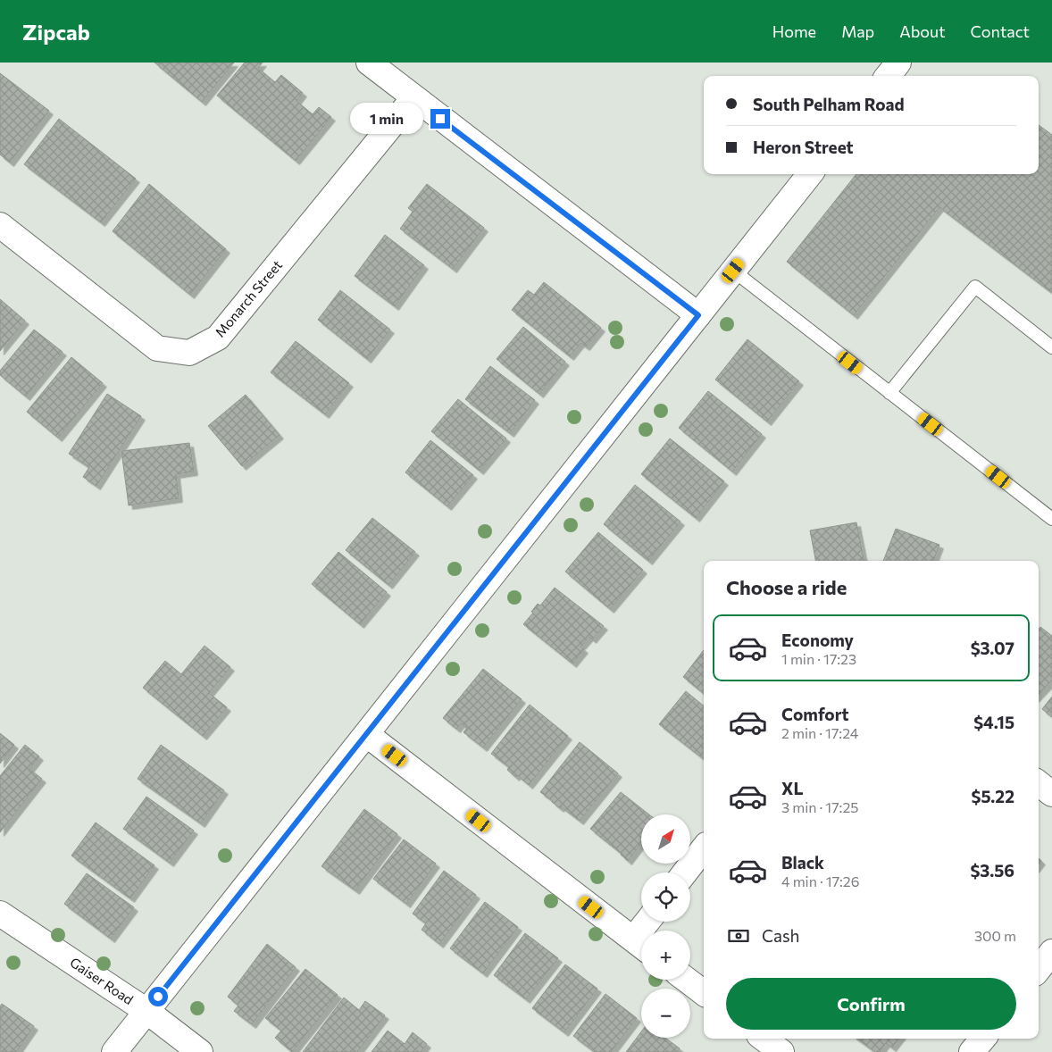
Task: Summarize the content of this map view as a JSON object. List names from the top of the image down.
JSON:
{
  "streets": {
    "street": ["Monarch Street", "Gaiser Road"]
  },
  "north": "top right",
  "page": {
    "header": "Zipcab",
    "nav": [
      "Home",
      "Map",
      "About",
      "Contact"
    ],
    "banner": ["South Pelham Road", "Heron Street"],
    "bubble": "1 min",
    "heading": "Choose a ride",
    "list": [
      {
        "name": "Economy",
        "note": "1 min · 17:23",
        "value": "$3.07"
      },
      {
        "name": "Comfort",
        "note": "2 min · 17:24",
        "value": "$4.15"
      },
      {
        "name": "XL",
        "note": "3 min · 17:25",
        "value": "$5.22"
      },
      {
        "name": "Black",
        "note": "4 min · 17:26",
        "value": "$3.56"
      }
    ],
    "map_buttons": ["+", "−"],
    "pay": ["Cash", "300 m"],
    "buttons": "Confirm"
  }
}
